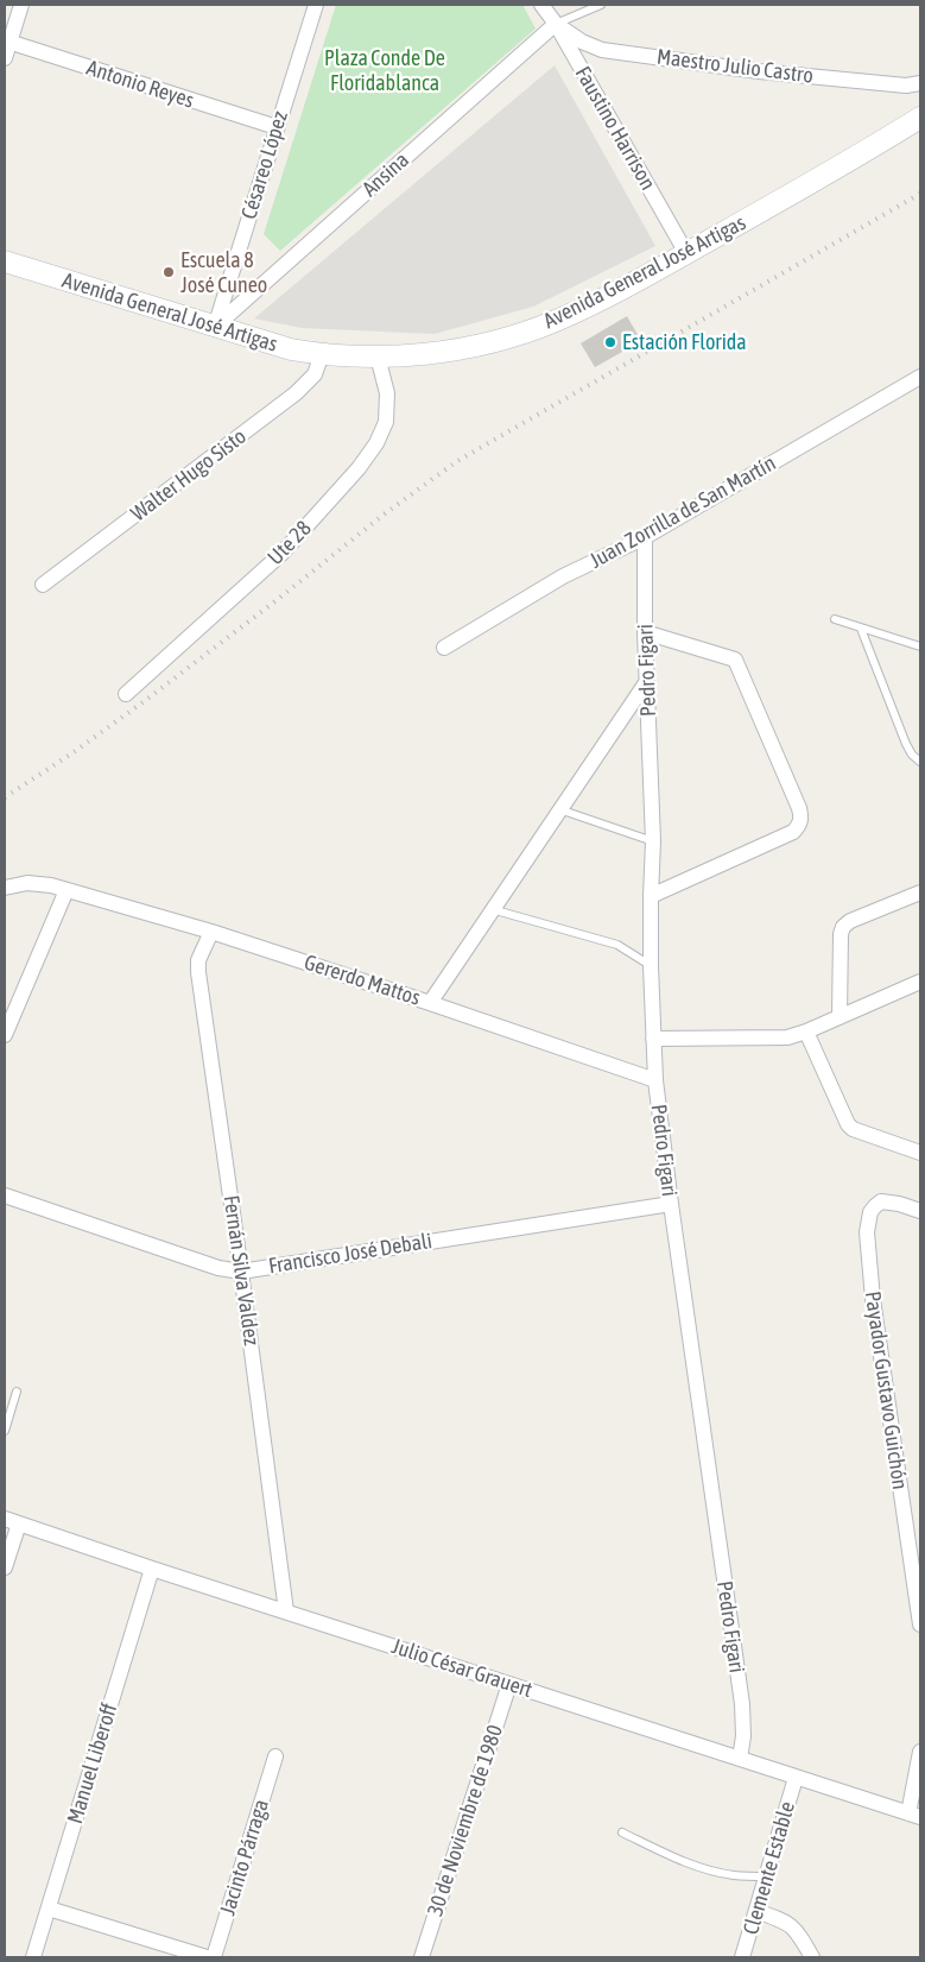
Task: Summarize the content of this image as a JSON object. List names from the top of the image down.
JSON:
{
  "streets": {
    "street": [
      "Maestro Julio Castro",
      "Antonio Reyes",
      "Faustino Harrison",
      "Césareo López",
      "Ansina",
      "Avenida General José Artigas",
      "Walter Hugo Sisto",
      "Juan Zorrilla de San Martín",
      "Ute 28",
      "Pedro Figari",
      "Gererdo Mattos",
      "Francisco José Debali",
      "Fernán Silva Valdez",
      "Payador Gustavo Guichón",
      "Julio César Grauert",
      "Manuel Liberoff",
      "30 de Noviembre de 1980",
      "Jacinto Párraga",
      "Clemente Estable"
    ]
  },
  "crossings": [
    ["Maestro Julio Castro", "Faustino Harrison"],
    ["Maestro Julio Castro", "Ansina"],
    ["Antonio Reyes", "Césareo López"],
    ["Faustino Harrison", "Ansina"],
    ["Faustino Harrison", "Avenida General José Artigas"],
    ["Césareo López", "Ansina"],
    ["Césareo López", "Avenida General José Artigas"],
    ["Ansina", "Avenida General José Artigas"],
    ["Avenida General José Artigas", "Walter Hugo Sisto"],
    ["Avenida General José Artigas", "Ute 28"],
    ["Juan Zorrilla de San Martín", "Pedro Figari"],
    ["Pedro Figari", "Gererdo Mattos"],
    ["Pedro Figari", "Francisco José Debali"],
    ["Pedro Figari", "Julio César Grauert"],
    ["Gererdo Mattos", "Fernán Silva Valdez"],
    ["Francisco José Debali", "Fernán Silva Valdez"],
    ["Fernán Silva Valdez", "Julio César Grauert"],
    ["Julio César Grauert", "Manuel Liberoff"],
    ["Julio César Grauert", "30 de Noviembre de 1980"],
    ["Julio César Grauert", "Clemente Estable"]
  ],
  "parks": ["Plaza Conde De Floridablanca"],
  "places": ["Escuela 8 José Cuneo", "Estación Florida"]
}
